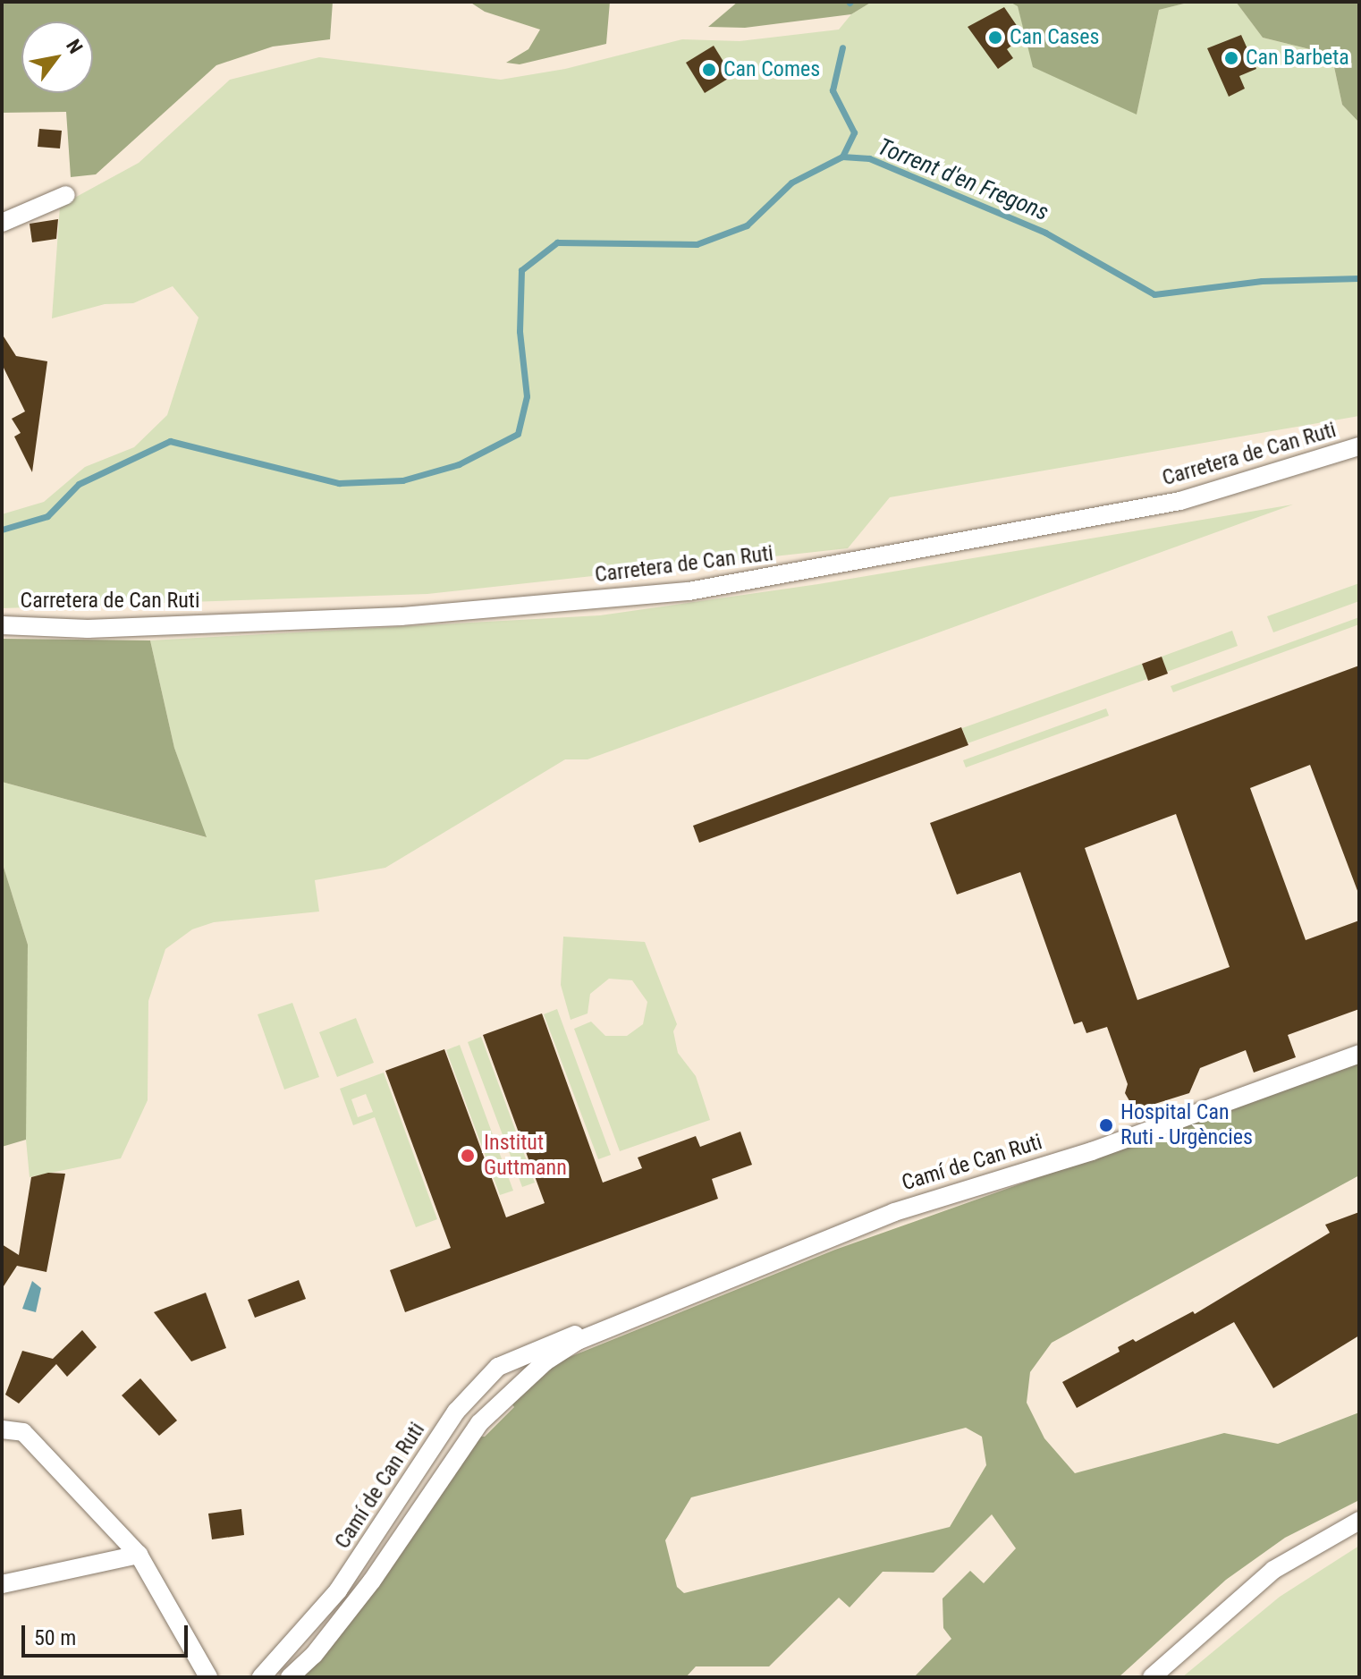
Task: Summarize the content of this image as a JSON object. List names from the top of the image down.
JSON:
{
  "streets": {
    "street": ["Carretera de Can Ruti", "Camí de Can Ruti"]
  },
  "water": ["Torrent d'en Fregons"],
  "places": [
    "Can Cases",
    "Can Barbeta",
    "Can Comes",
    "Hospital Can Ruti - Urgències",
    "Institut Guttmann"
  ],
  "scale_bar": "50 m",
  "north": "top right"
}
